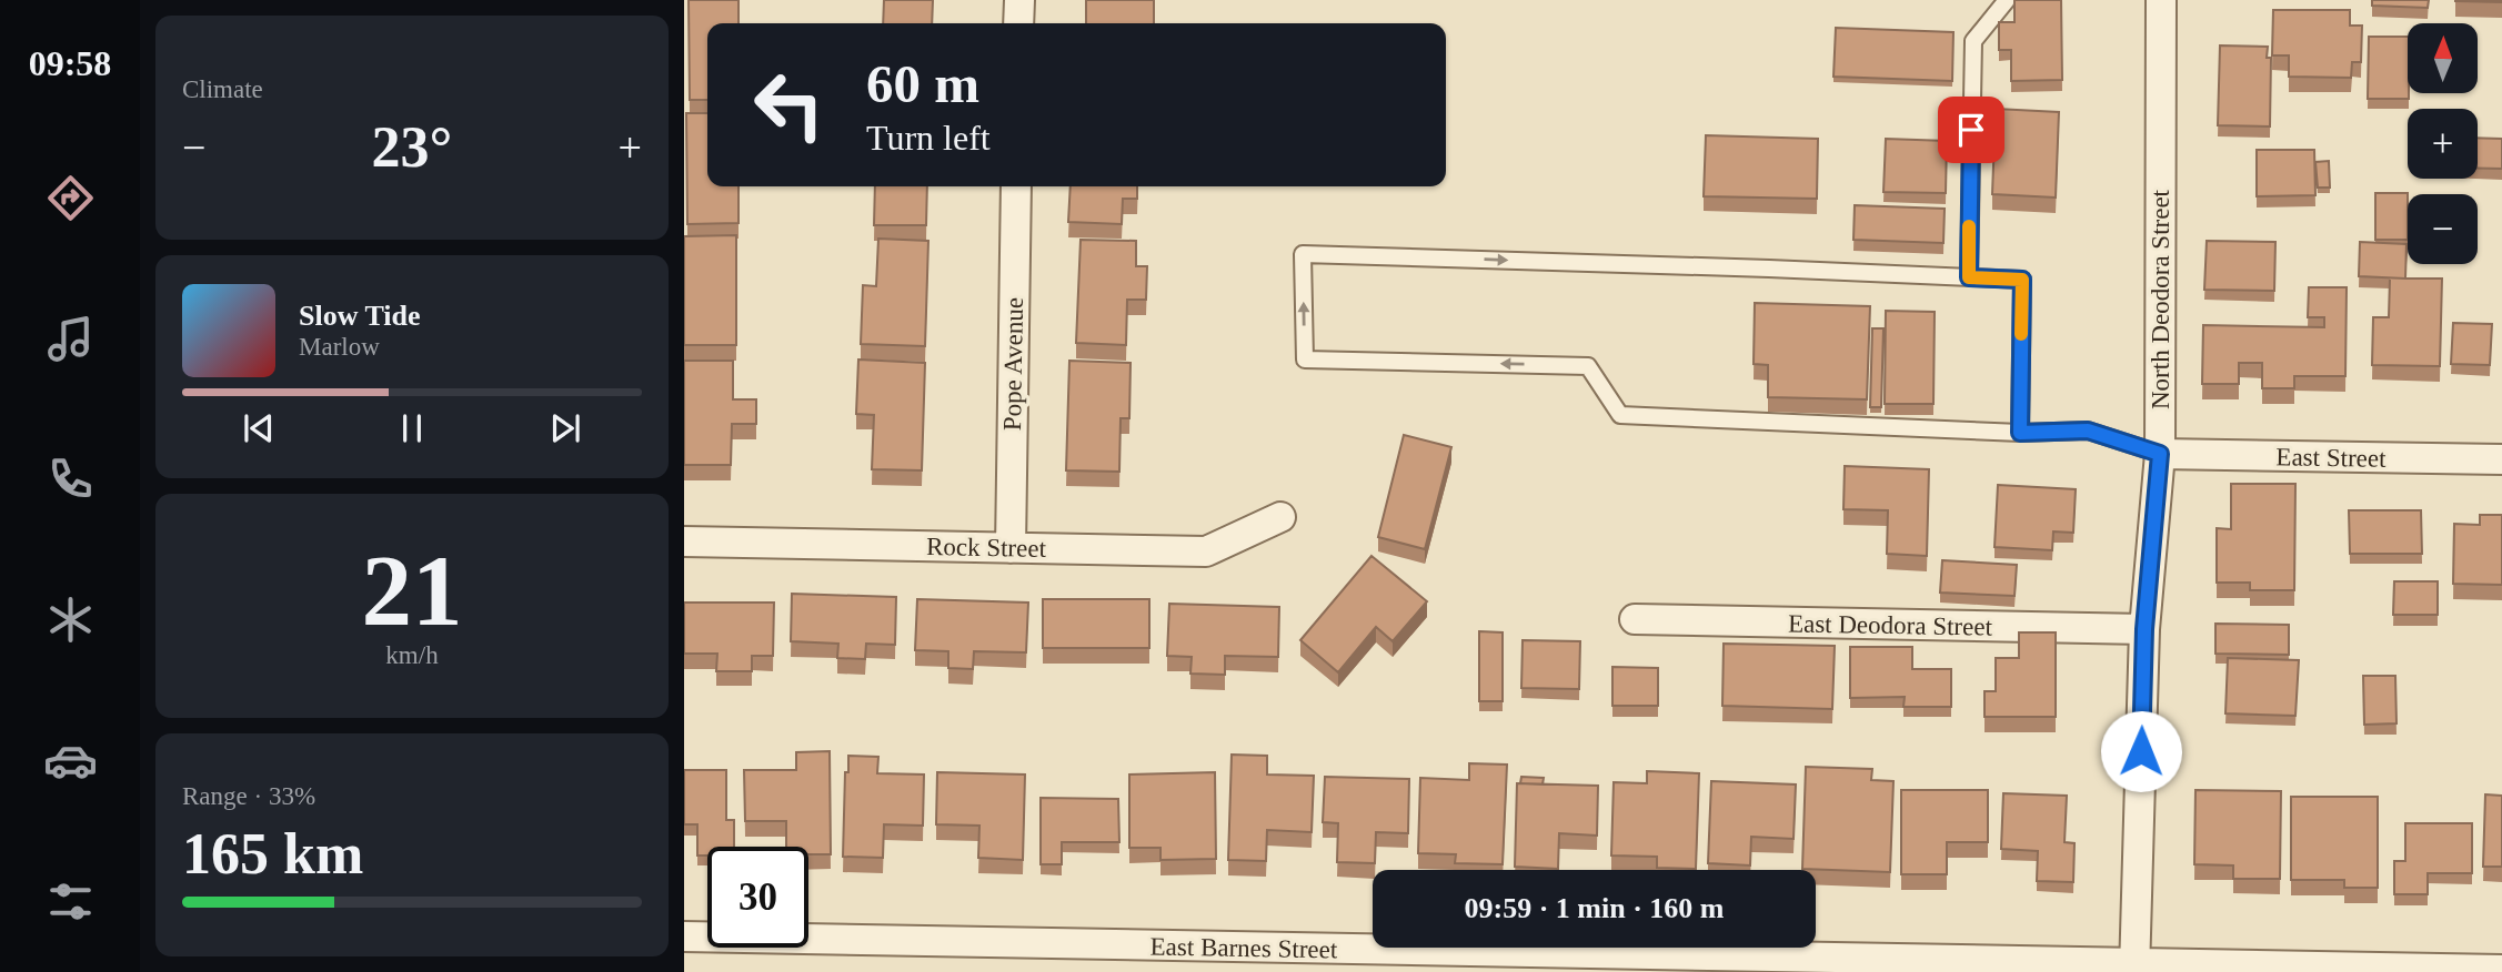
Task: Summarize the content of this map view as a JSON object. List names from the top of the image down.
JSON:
{
  "streets": {
    "street": [
      "North Deodora Street",
      "Pope Avenue",
      "East Street",
      "Rock Street",
      "East Deodora Street",
      "East Barnes Street"
    ]
  },
  "crossings": [
    ["North Deodora Street", "East Street"],
    ["North Deodora Street", "East Deodora Street"],
    ["North Deodora Street", "East Barnes Street"],
    ["Pope Avenue", "Rock Street"]
  ],
  "north": "top",
  "page": {
    "tabs": "09:58",
    "tile": [
      "Climate",
      ["21", "km/h"],
      ["Range · 33%", "165 km"]
    ],
    "map_buttons": ["+", "−"],
    "turn": ["60 m", "Turn left"],
    "heat": ["−", "23°", "+"],
    "song": ["Slow Tide", "Marlow"],
    "limit": "30",
    "trip": "09:59 · 1 min · 160 m"
  }
}
